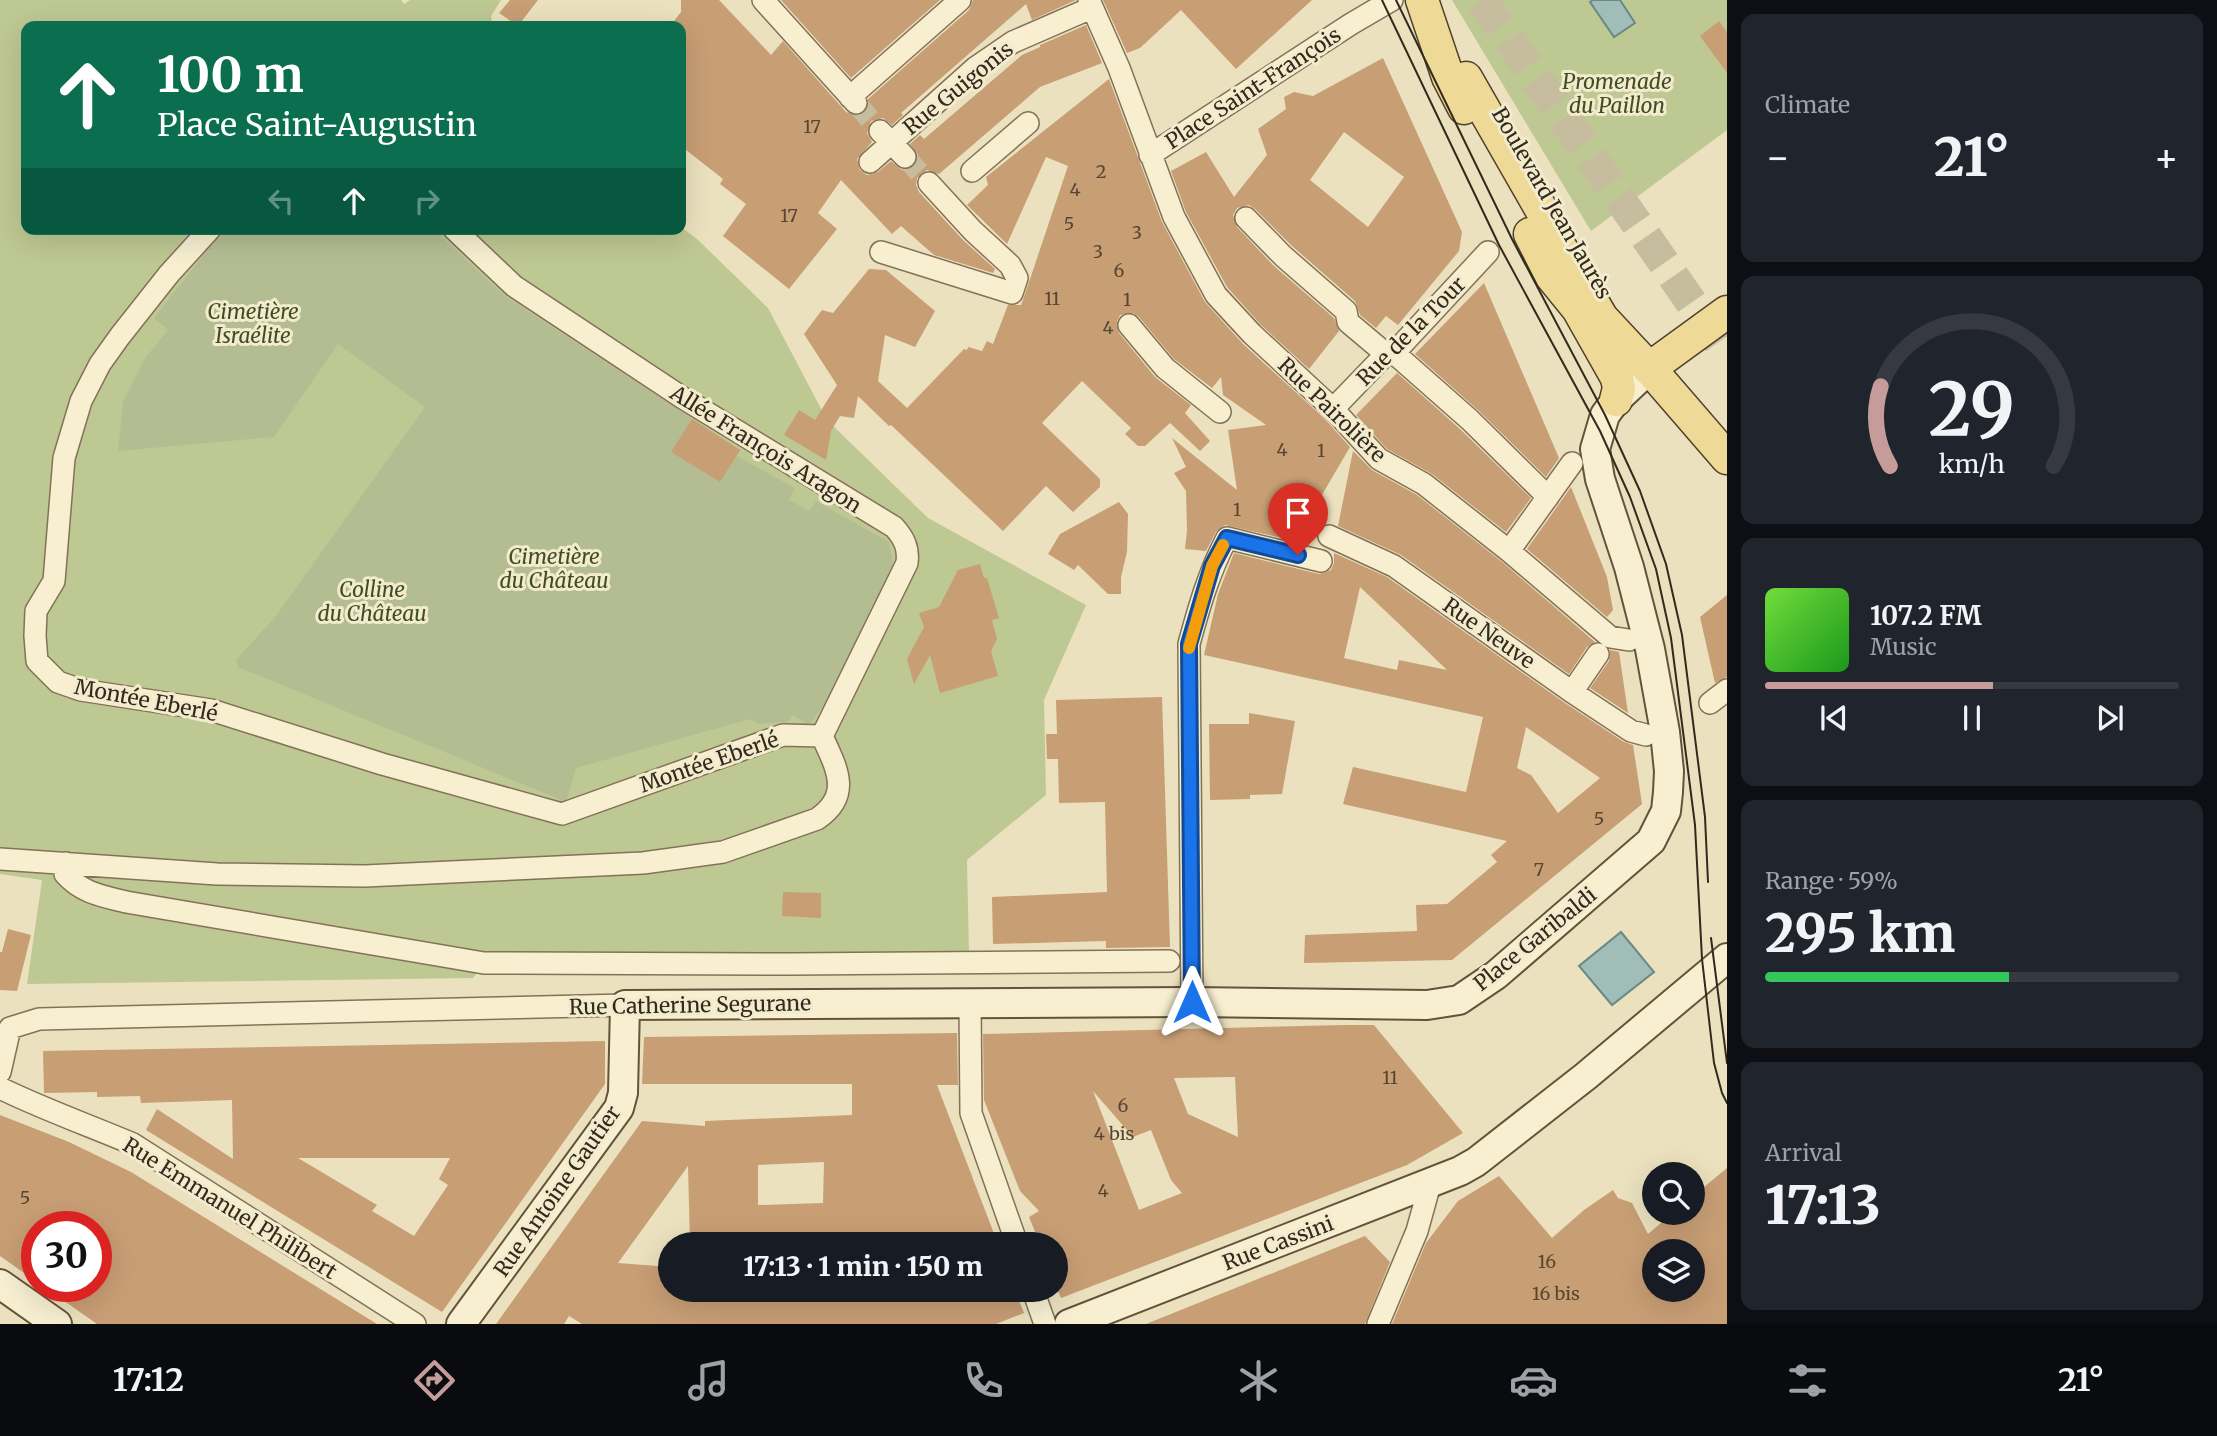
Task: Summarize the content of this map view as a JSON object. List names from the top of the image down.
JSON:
{
  "streets": {
    "main road": ["Boulevard Jean Jaurès"],
    "street": [
      "Rue Guigonis",
      "Place Saint-François",
      "Rue de la Tour",
      "Rue Pairolière",
      "Allée François Aragon",
      "Rue Neuve",
      "Montée Eberlé",
      "Place Garibaldi",
      "Rue Catherine Segurane",
      "Rue Antoine Gautier",
      "Rue Emmanuel Philibert",
      "Rue Cassini"
    ]
  },
  "crossings": [
    ["Rue Guigonis", "Rue Pairolière"],
    ["Place Saint-François", "Rue Pairolière"],
    ["Boulevard Jean Jaurès", "Place Garibaldi"],
    ["Rue de la Tour", "Rue Pairolière"],
    ["Allée François Aragon", "Montée Eberlé"],
    ["Place Garibaldi", "Rue Catherine Segurane"],
    ["Rue Catherine Segurane", "Rue Antoine Gautier"]
  ],
  "parks": [
    "Promenade du Paillon",
    "Cimetière Israélite",
    "Cimetière du Château",
    "Colline du Château"
  ],
  "house_numbers": [
    "17",
    "2",
    "4",
    "17",
    "5",
    "3",
    "3",
    "6",
    "11",
    "1",
    "4",
    "4",
    "1",
    "1",
    "5",
    "7",
    "11",
    "6",
    "4 bis",
    "4",
    "5",
    "16",
    "16 bis"
  ],
  "page": {
    "tile": [
      "Climate",
      ["Range · 59%", "295 km"],
      ["Arrival", "17:13"]
    ],
    "turn": ["100 m", "Place Saint-Augustin"],
    "heat": ["−", "21°", "+"],
    "song": ["107.2 FM", "Music"],
    "limit": "30",
    "trip": "17:13 · 1 min · 150 m",
    "tabs": ["17:12", "21°"],
    "gauge": ["29", "km/h"]
  }
}
